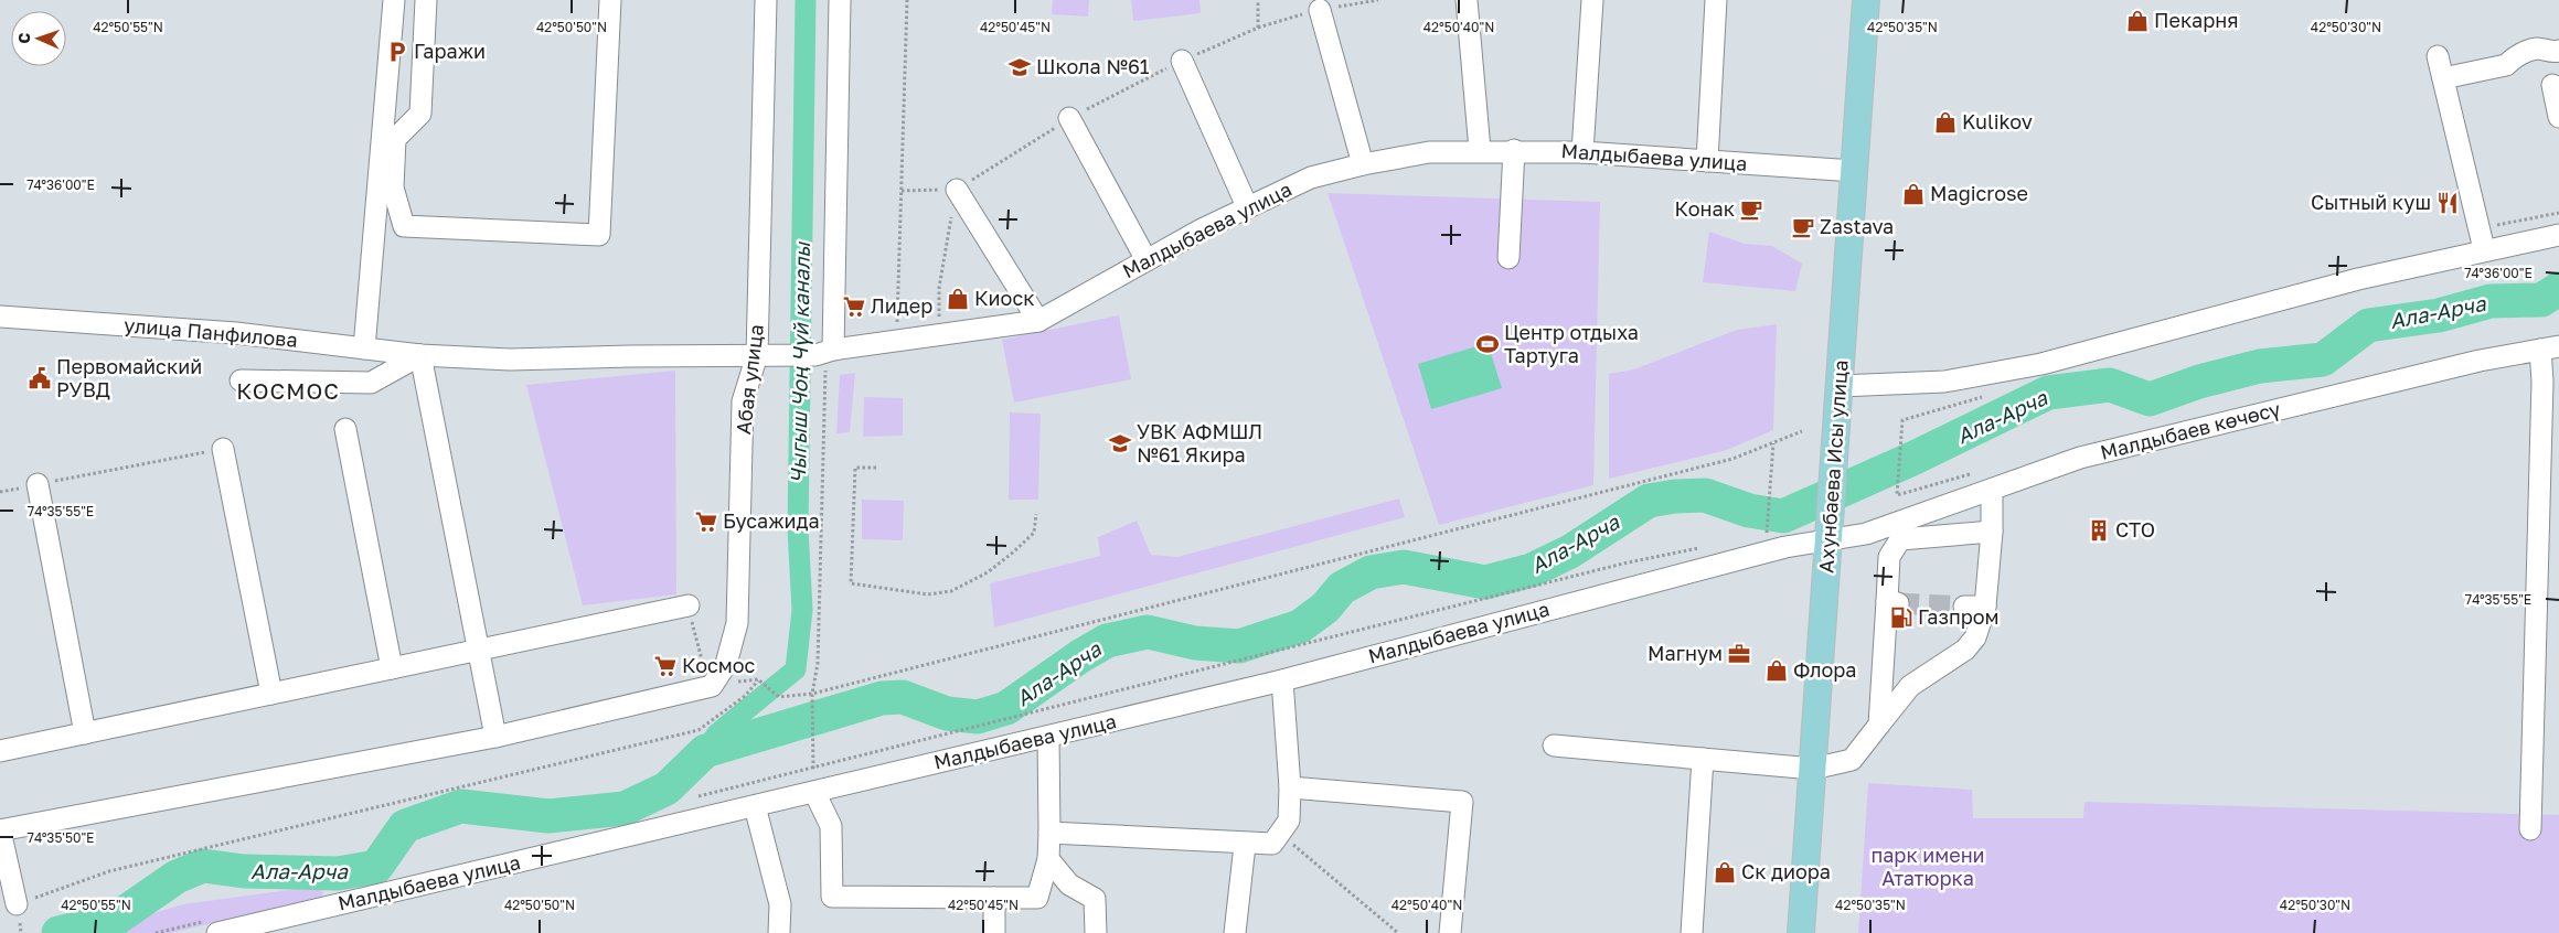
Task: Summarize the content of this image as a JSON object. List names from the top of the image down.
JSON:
{
  "streets": {
    "main road": ["Ахунбаева Исы улица"],
    "street": [
      "Малдыбаева улица",
      "улица Панфилова",
      "Абая улица",
      "Малдыбаев көчөсү"
    ]
  },
  "crossings": [
    ["Малдыбаева улица", "улица Панфилова"],
    ["Малдыбаева улица", "Малдыбаев көчөсү"],
    ["Малдыбаева улица", "Ахунбаева Исы улица"],
    ["улица Панфилова", "Абая улица"],
    ["Малдыбаев көчөсү", "Ахунбаева Исы улица"]
  ],
  "districts": ["КОСМОС"],
  "water": ["Ала-Арча", "Чыгыш Чоң Чүй каналы"],
  "parks": ["парк имени Ататюрка"],
  "places": {
    "shop": [
      "Пекарня",
      "Kulikov",
      "Magicrose",
      "Киоск",
      "Флора",
      "Ск диора"
    ],
    "parking": ["Гаражи"],
    "school or university": ["Школа №61", "УВК АФМШЛ №61 Якира"],
    "restaurant": ["Сытный куш"],
    "cafe": ["Конак", "Zastava"],
    "supermarket": ["Лидер", "Бусажида", "Космос"],
    "sports": ["Центр отдыха Тартуга"],
    "public building": ["Первомайский РУВД"],
    "building": ["CTO"],
    "fuel station": ["Газпром"],
    "office": ["Магнум"]
  },
  "north": "left",
  "coordinates": [
    "42°50'55\"N",
    "42°50'50\"N",
    "42°50'45\"N",
    "42°50'40\"N",
    "42°50'35\"N",
    "42°50'30\"N",
    "74°36'00\"E",
    "74°35'55\"E",
    "74°35'50\"E"
  ]
}
